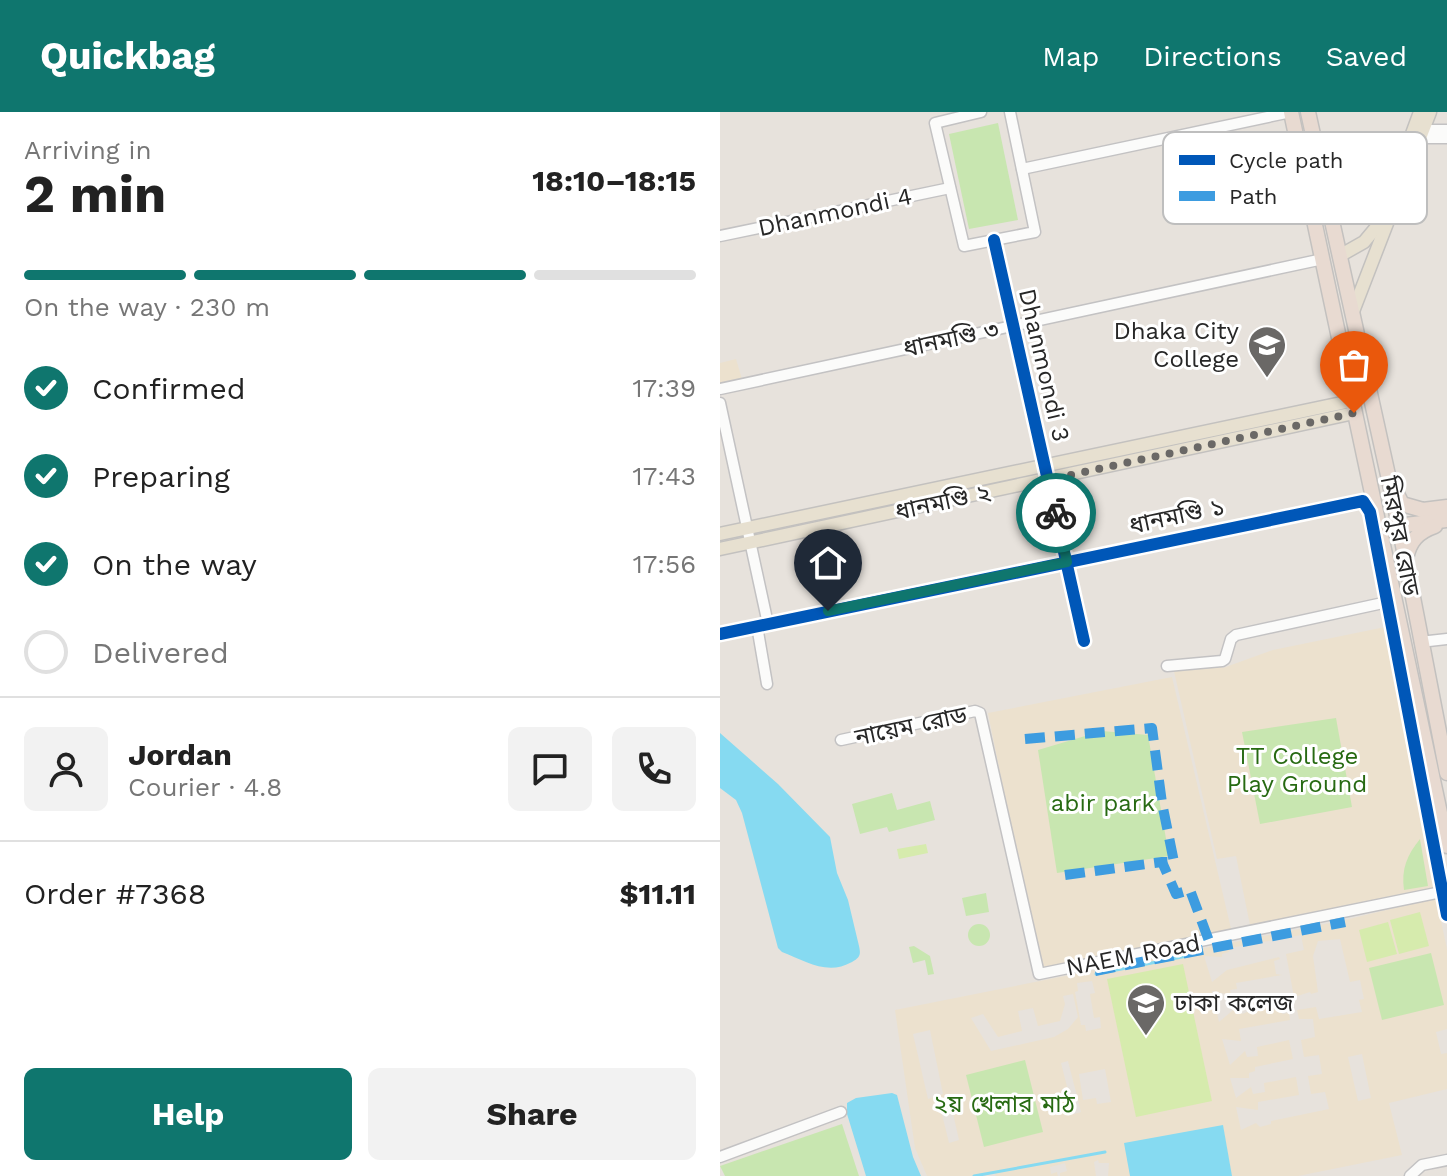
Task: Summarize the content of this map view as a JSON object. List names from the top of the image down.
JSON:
{
  "streets": {
    "highway": ["মিরপুর রোড"],
    "main road": ["ধানমণ্ডি ২"],
    "street": [
      "Dhanmondi 4",
      "ধানমণ্ডি ৩",
      "Dhanmondi 3",
      "ধানমণ্ডি ১",
      "নায়েম রোড",
      "NAEM Road"
    ]
  },
  "crossings": [
    ["ধানমণ্ডি ৩", "Dhanmondi 3"],
    ["ধানমণ্ডি ৩", "মিরপুর রোড"],
    ["Dhanmondi 3", "ধানমণ্ডি ২"],
    ["Dhanmondi 3", "ধানমণ্ডি ১"],
    ["ধানমণ্ডি ২", "মিরপুর রোড"],
    ["ধানমণ্ডি ১", "মিরপুর রোড"],
    ["নায়েম রোড", "NAEM Road"]
  ],
  "parks": ["TT College Play Ground", "abir park", "২য় খেলার মাঠ"],
  "places": {
    "school or university": ["Dhaka City College", "ঢাকা কলেজ"]
  },
  "legend": ["Cycle path", "Path"],
  "page": {
    "header": "Quickbag",
    "nav": ["Map", "Directions", "Saved"],
    "heading": ["2 min", "Arriving in", "18:10–18:15"],
    "panel": [
      "Jordan",
      "Courier · 4.8",
      "Order #7368",
      "$11.11"
    ],
    "bar": "On the way · 230 m",
    "list": [
      ["Confirmed", "17:39"],
      ["Preparing", "17:43"],
      ["On the way", "17:56"],
      "Delivered"
    ],
    "buttons": ["Help", "Share"]
  }
}
